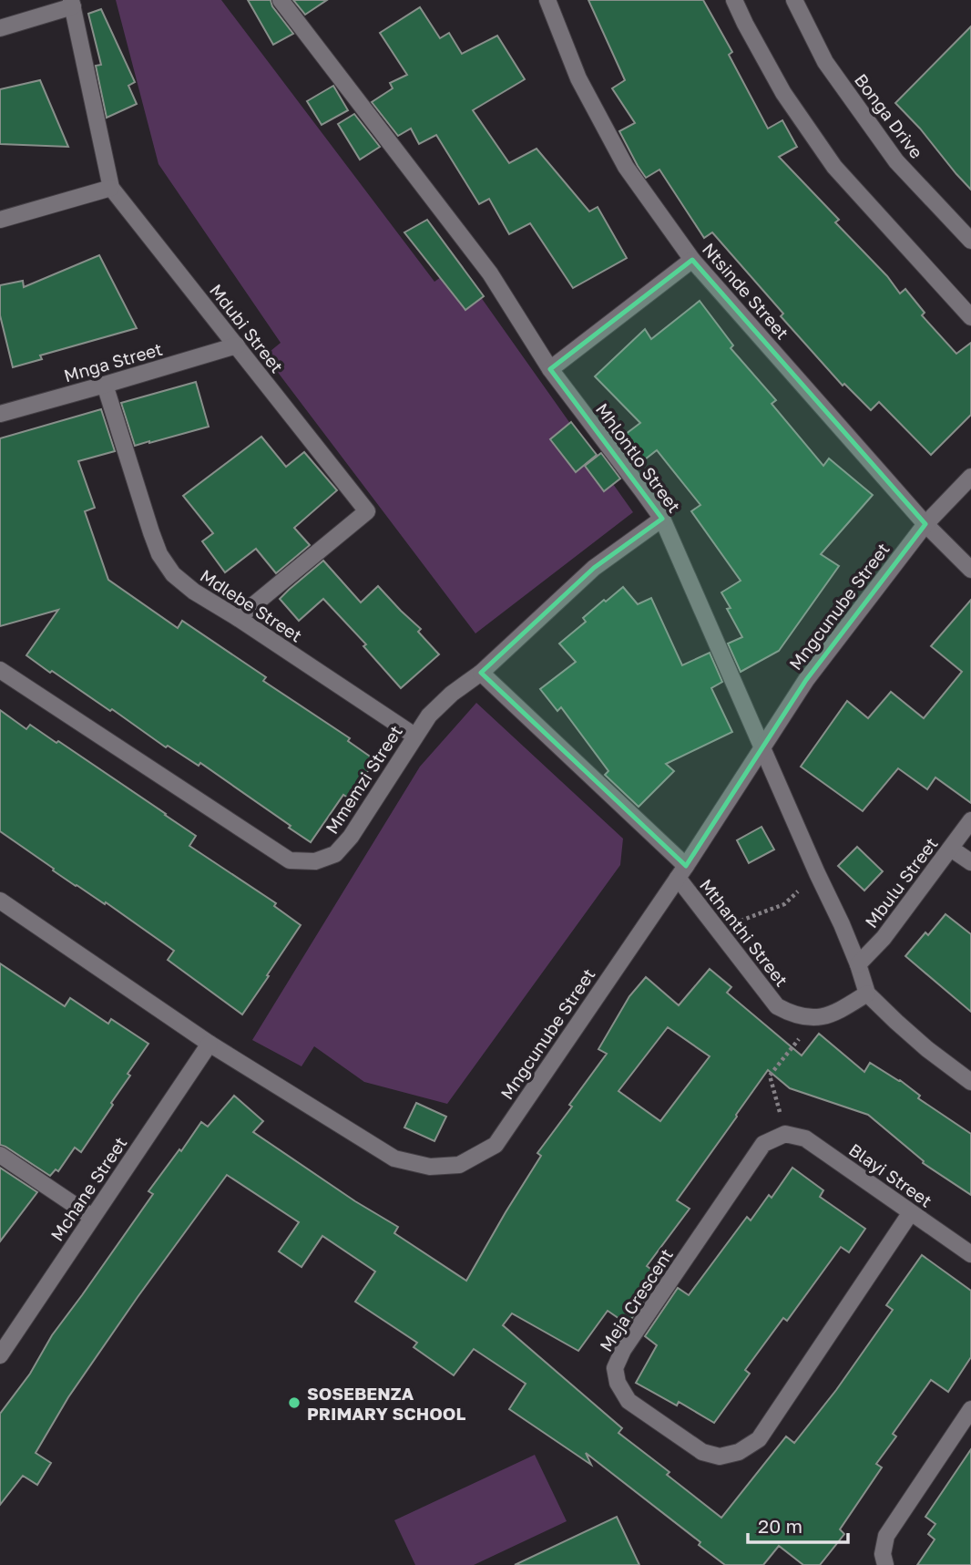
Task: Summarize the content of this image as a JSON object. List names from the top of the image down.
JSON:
{
  "streets": {
    "street": [
      "Bonga Drive",
      "Ntsinde Street",
      "Mdubi Street",
      "Mnga Street",
      "Mhlontlo Street",
      "Mdlebe Street",
      "Mngcunube Street",
      "Mmemzi Street",
      "Mbulu Street",
      "Mthanthi Street",
      "Blayi Street",
      "Mchane Street",
      "Meja Crescent"
    ]
  },
  "crossings": [
    ["Ntsinde Street", "Mngcunube Street"],
    ["Mdubi Street", "Mnga Street"],
    ["Mdubi Street", "Mdlebe Street"],
    ["Mnga Street", "Mdlebe Street"],
    ["Mhlontlo Street", "Mngcunube Street"],
    ["Mhlontlo Street", "Mmemzi Street"],
    ["Mhlontlo Street", "Mbulu Street"],
    ["Mdlebe Street", "Mmemzi Street"],
    ["Mngcunube Street", "Mthanthi Street"],
    ["Mngcunube Street", "Mchane Street"],
    ["Mmemzi Street", "Mthanthi Street"],
    ["Blayi Street", "Meja Crescent"]
  ],
  "places": ["SOSEBENZA PRIMARY SCHOOL"],
  "scale_bar": "20 m"
}
